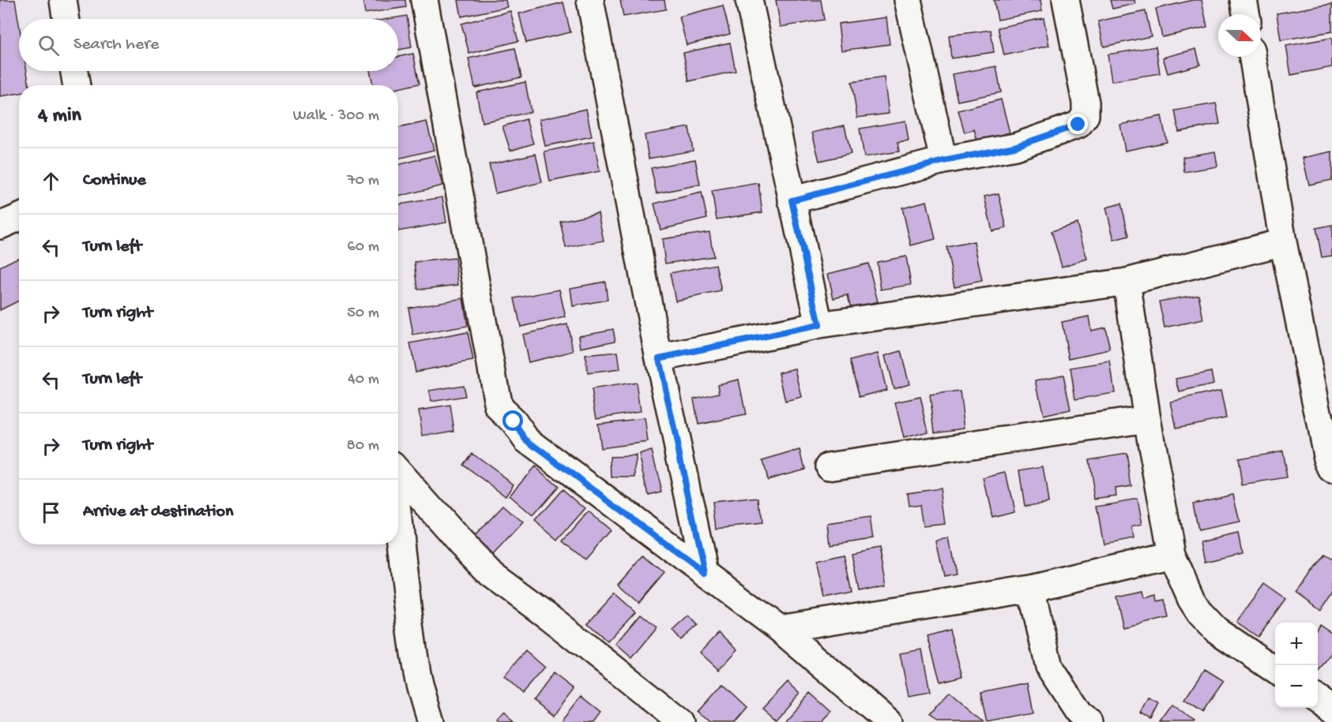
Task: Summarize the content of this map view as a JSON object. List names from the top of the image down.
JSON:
{
  "north": "right",
  "page": {
    "search": "Search here",
    "heading": ["4 min", "Walk · 300 m"],
    "list": [
      ["Continue", "70 m"],
      ["Turn left", "60 m"],
      ["Turn right", "50 m"],
      ["Turn left", "40 m"],
      ["Turn right", "80 m"],
      "Arrive at destination"
    ],
    "map_buttons": ["+", "−"]
  }
}
